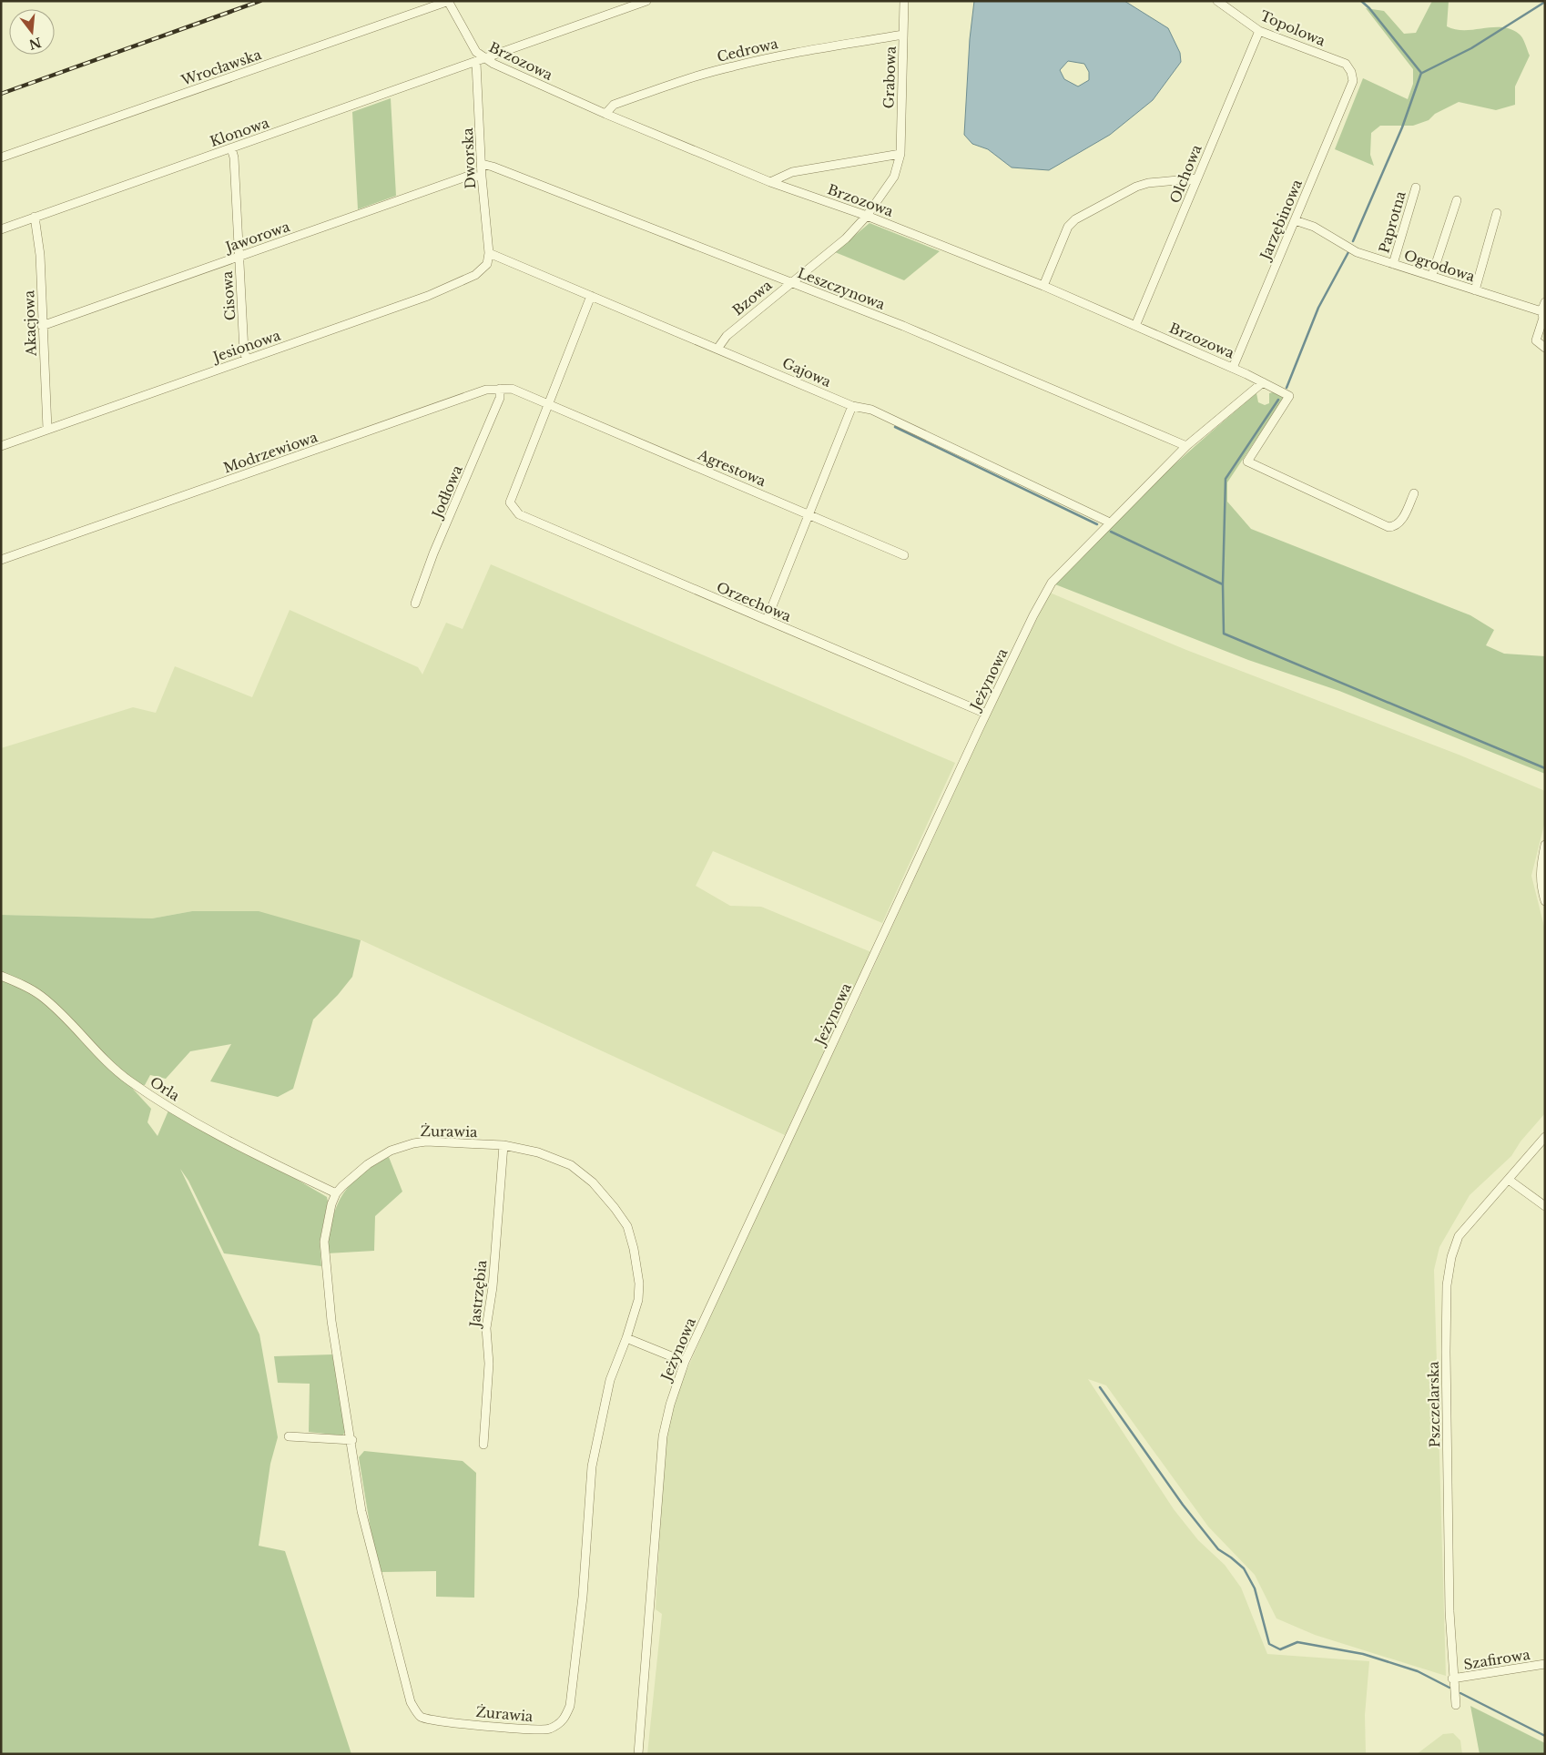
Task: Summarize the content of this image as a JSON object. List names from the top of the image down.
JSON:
{
  "streets": {
    "street": [
      "Topolowa",
      "Cedrowa",
      "Brzozowa",
      "Wrocławska",
      "Grabowa",
      "Klonowa",
      "Dworska",
      "Olchowa",
      "Jarzębinowa",
      "Paprotna",
      "Jaworowa",
      "Ogrodowa",
      "Leszczynowa",
      "Cisowa",
      "Bzowa",
      "Akacjowa",
      "Jesionowa",
      "Gajowa",
      "Modrzewiowa",
      "Agrestowa",
      "Jodłowa",
      "Orzechowa",
      "Jeżynowa",
      "Orla",
      "Żurawia",
      "Jastrzębia",
      "Pszczelarska",
      "Szafirowa"
    ]
  },
  "crossings": [
    ["Topolowa", "Olchowa"],
    ["Topolowa", "Jarzębinowa"],
    ["Cedrowa", "Brzozowa"],
    ["Cedrowa", "Grabowa"],
    ["Brzozowa", "Wrocławska"],
    ["Brzozowa", "Grabowa"],
    ["Brzozowa", "Klonowa"],
    ["Brzozowa", "Olchowa"],
    ["Brzozowa", "Jarzębinowa"],
    ["Brzozowa", "Bzowa"],
    ["Brzozowa", "Jeżynowa"],
    ["Grabowa", "Bzowa"],
    ["Klonowa", "Dworska"],
    ["Klonowa", "Cisowa"],
    ["Klonowa", "Akacjowa"],
    ["Dworska", "Jaworowa"],
    ["Dworska", "Leszczynowa"],
    ["Dworska", "Jesionowa"],
    ["Dworska", "Gajowa"],
    ["Jarzębinowa", "Ogrodowa"],
    ["Paprotna", "Ogrodowa"],
    ["Jaworowa", "Cisowa"],
    ["Jaworowa", "Akacjowa"],
    ["Leszczynowa", "Bzowa"],
    ["Leszczynowa", "Jeżynowa"],
    ["Cisowa", "Jesionowa"],
    ["Bzowa", "Gajowa"],
    ["Akacjowa", "Jesionowa"],
    ["Jesionowa", "Gajowa"],
    ["Gajowa", "Jeżynowa"],
    ["Modrzewiowa", "Agrestowa"],
    ["Modrzewiowa", "Jodłowa"],
    ["Modrzewiowa", "Orzechowa"],
    ["Agrestowa", "Orzechowa"],
    ["Orzechowa", "Jeżynowa"],
    ["Orla", "Żurawia"],
    ["Żurawia", "Jastrzębia"],
    ["Pszczelarska", "Szafirowa"]
  ],
  "north": "bottom"
}
